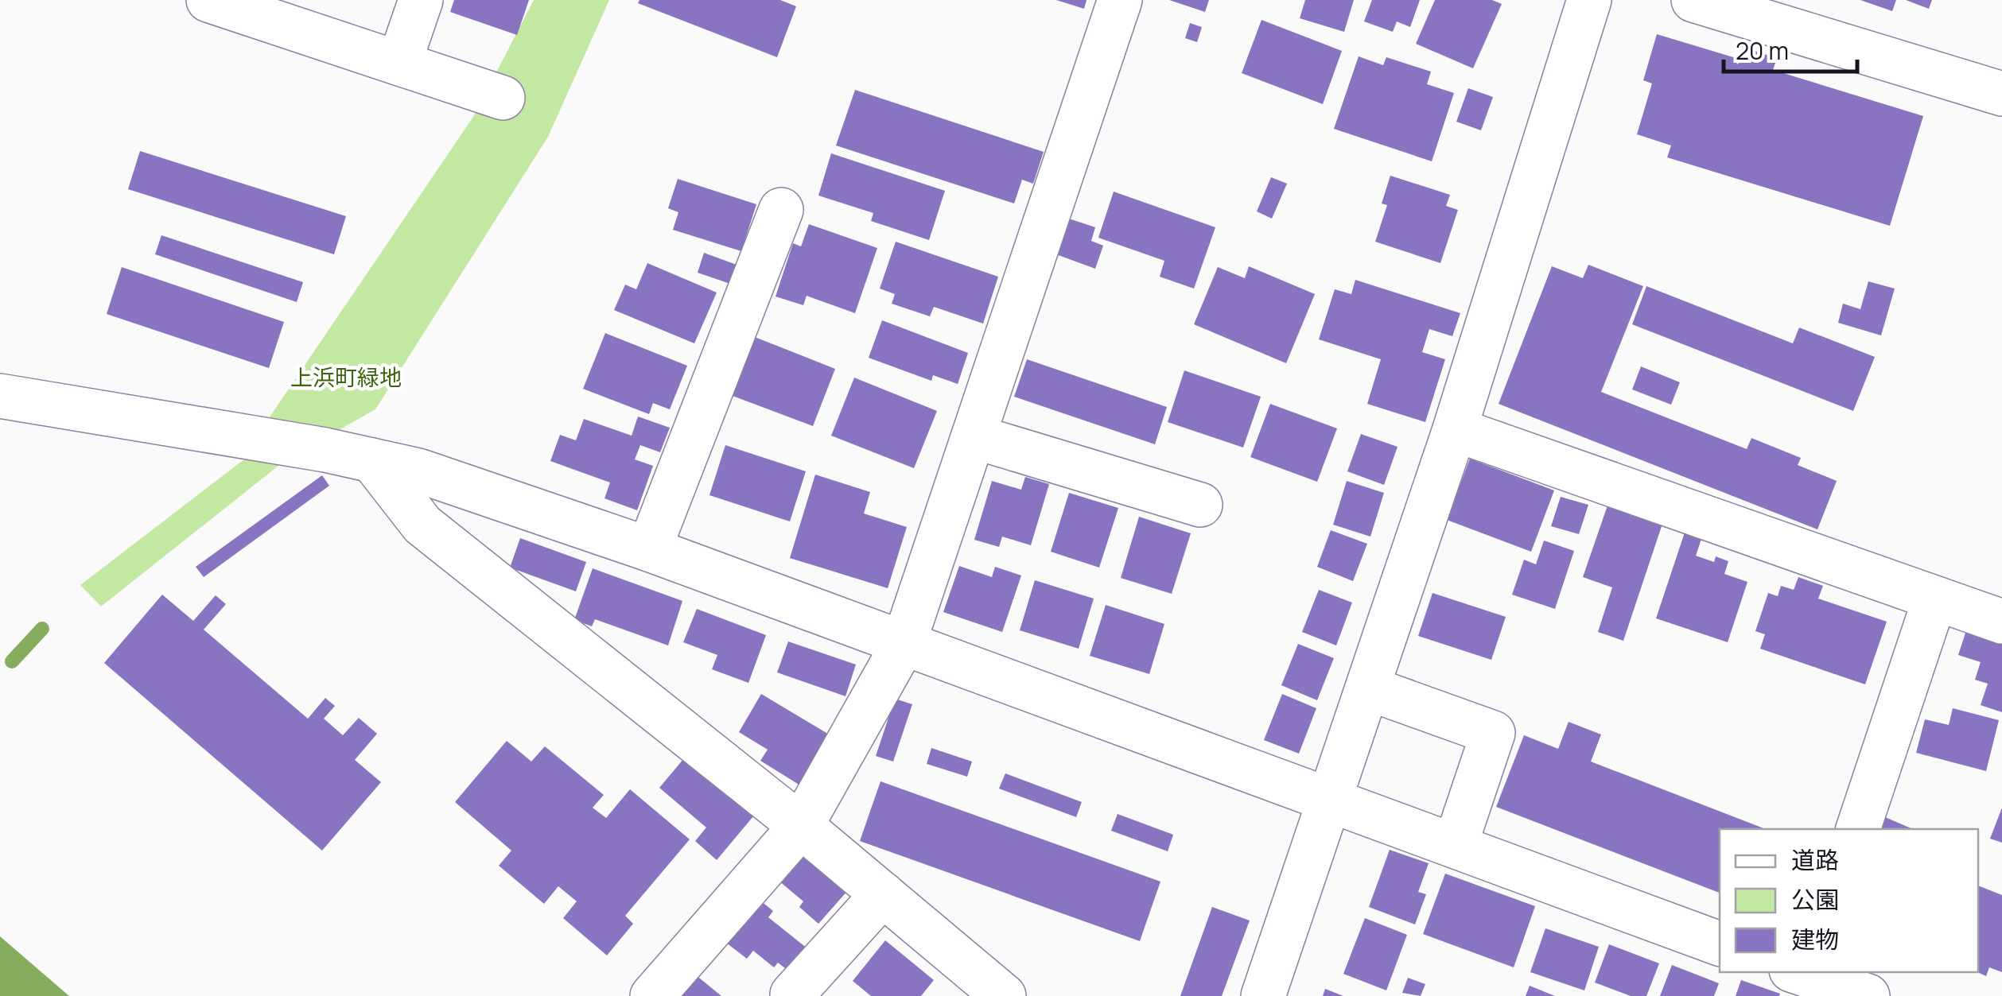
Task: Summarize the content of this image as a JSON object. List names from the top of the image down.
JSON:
{
  "parks": ["上浜町緑地"],
  "legend": ["道路", "公園", "建物"],
  "scale_bar": "20 m"
}
